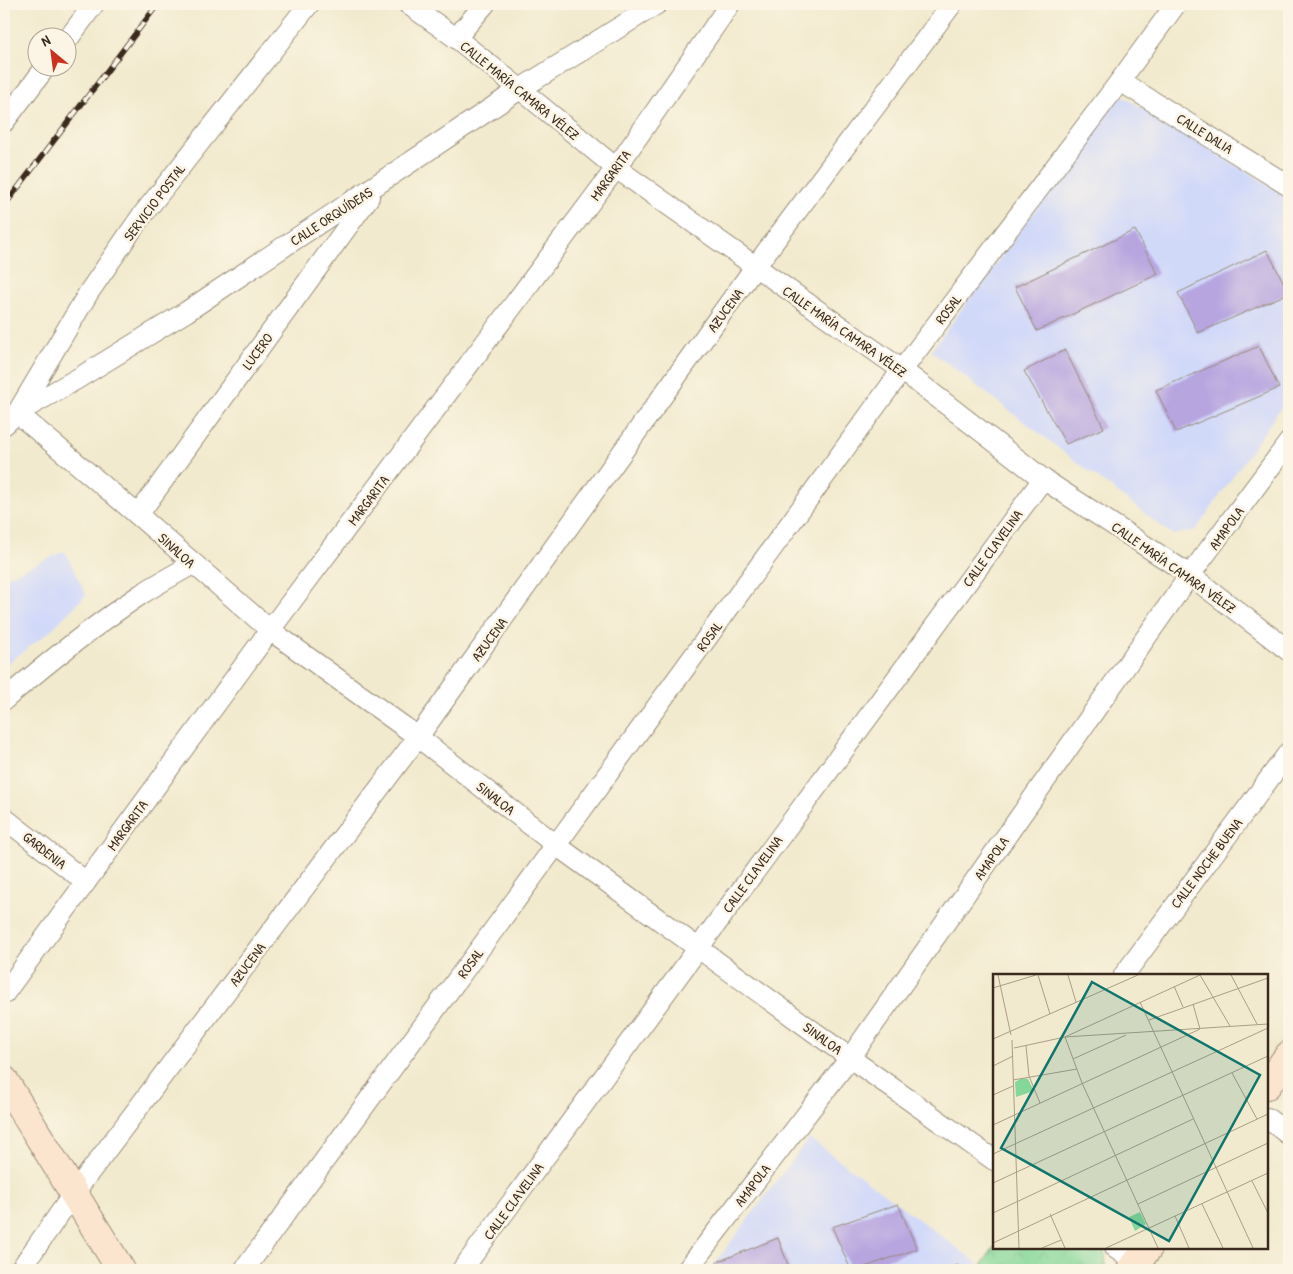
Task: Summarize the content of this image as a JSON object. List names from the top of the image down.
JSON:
{
  "streets": {
    "street": [
      "CALLE MARÍA CAMARA VÉLEZ",
      "CALLE DALIA",
      "MARGARITA",
      "SERVICIO POSTAL",
      "CALLE ORQUÍDEAS",
      "ROSAL",
      "AZUCENA",
      "LUCERO",
      "AMAPOLA",
      "CALLE CLAVELINA",
      "SINALOA",
      "GARDENIA",
      "CALLE NOCHE BUENA"
    ]
  },
  "crossings": [
    ["CALLE MARÍA CAMARA VÉLEZ", "MARGARITA"],
    ["CALLE MARÍA CAMARA VÉLEZ", "CALLE ORQUÍDEAS"],
    ["CALLE MARÍA CAMARA VÉLEZ", "ROSAL"],
    ["CALLE MARÍA CAMARA VÉLEZ", "AZUCENA"],
    ["CALLE MARÍA CAMARA VÉLEZ", "AMAPOLA"],
    ["CALLE MARÍA CAMARA VÉLEZ", "CALLE CLAVELINA"],
    ["CALLE DALIA", "ROSAL"],
    ["MARGARITA", "SINALOA"],
    ["MARGARITA", "GARDENIA"],
    ["SERVICIO POSTAL", "CALLE ORQUÍDEAS"],
    ["SERVICIO POSTAL", "SINALOA"],
    ["CALLE ORQUÍDEAS", "LUCERO"],
    ["CALLE ORQUÍDEAS", "SINALOA"],
    ["ROSAL", "SINALOA"],
    ["AZUCENA", "SINALOA"],
    ["LUCERO", "SINALOA"],
    ["AMAPOLA", "SINALOA"],
    ["CALLE CLAVELINA", "SINALOA"]
  ],
  "north": "top left"
}
